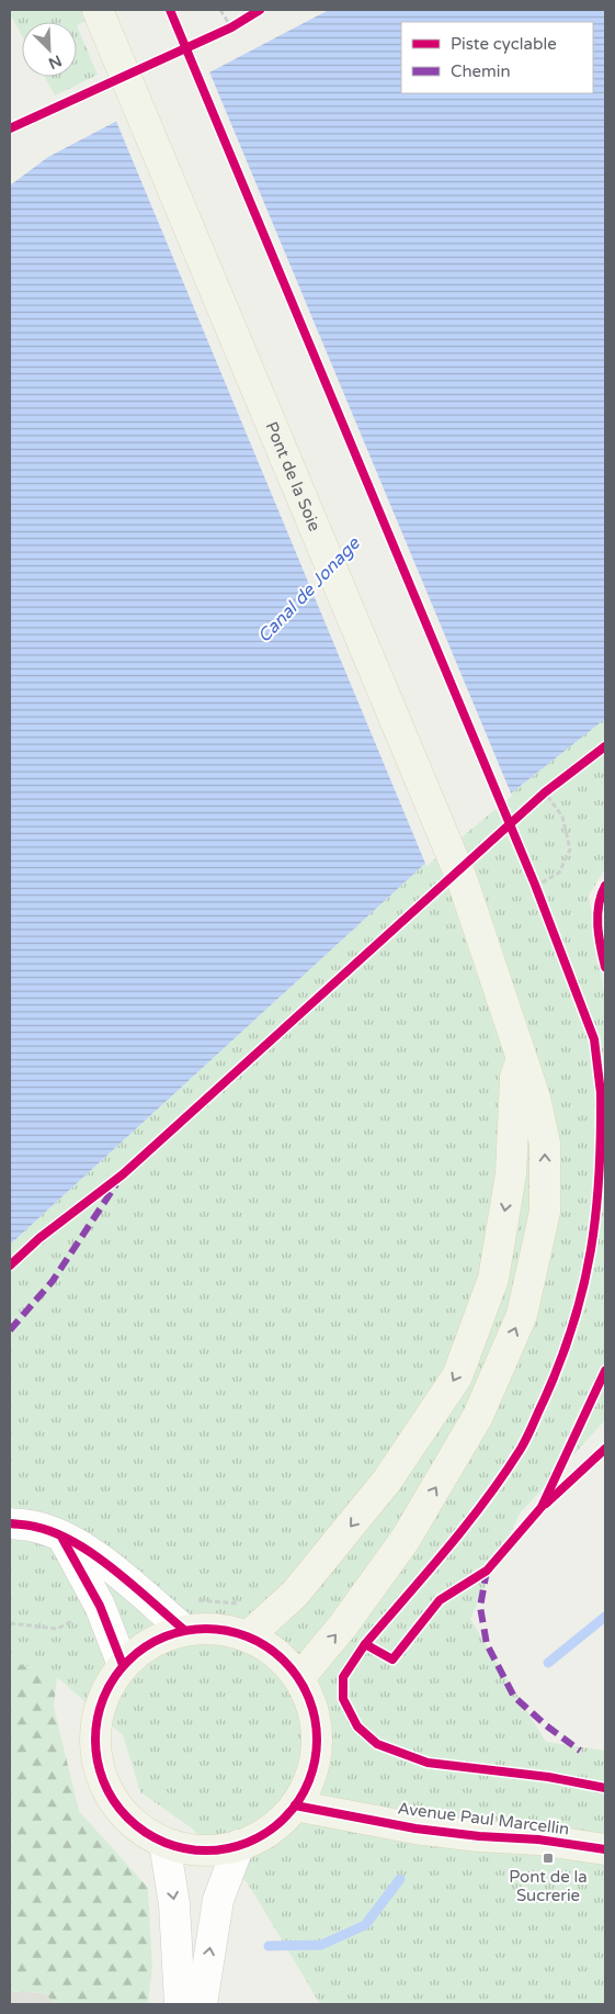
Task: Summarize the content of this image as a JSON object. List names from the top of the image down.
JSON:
{
  "streets": {
    "main road": ["Pont de la Soie", "Avenue Paul Marcellin"]
  },
  "water": ["Canal de Jonage"],
  "places": {
    "transit": ["Pont de la Sucrerie"]
  },
  "legend": ["Piste cyclable", "Chemin"],
  "north": "bottom right"
}
